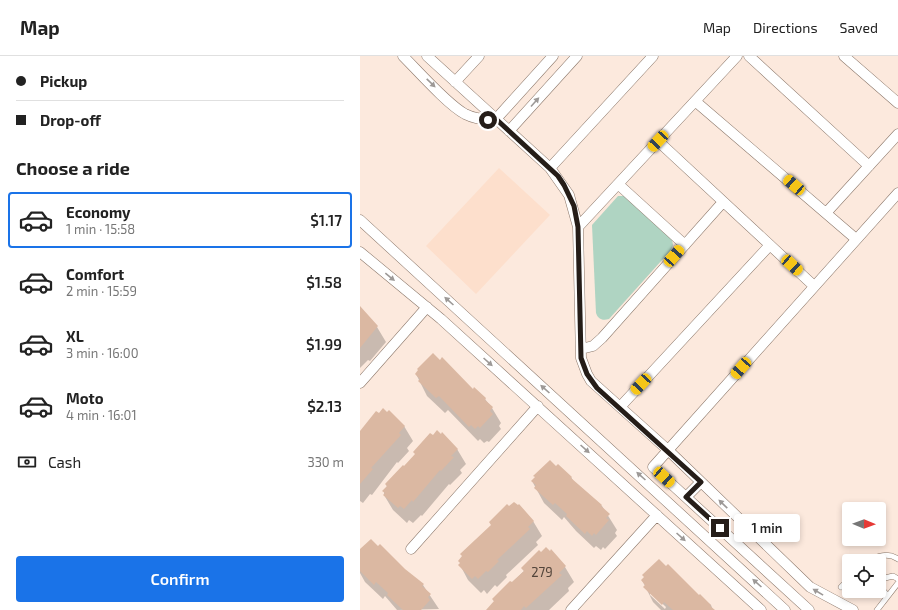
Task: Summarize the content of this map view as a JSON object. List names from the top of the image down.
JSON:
{
  "house_numbers": ["279"],
  "north": "right",
  "page": {
    "header": "Map",
    "nav": ["Map", "Directions", "Saved"],
    "banner": ["Pickup", "Drop-off"],
    "heading": "Choose a ride",
    "list": [
      {
        "name": "Economy",
        "note": "1 min · 15:58",
        "value": "$1.17"
      },
      {
        "name": "Comfort",
        "note": "2 min · 15:59",
        "value": "$1.58"
      },
      {
        "name": "XL",
        "note": "3 min · 16:00",
        "value": "$1.99"
      },
      {
        "name": "Moto",
        "note": "4 min · 16:01",
        "value": "$2.13"
      }
    ],
    "pay": ["Cash", "330 m"],
    "bubble": "1 min",
    "buttons": "Confirm"
  }
}
